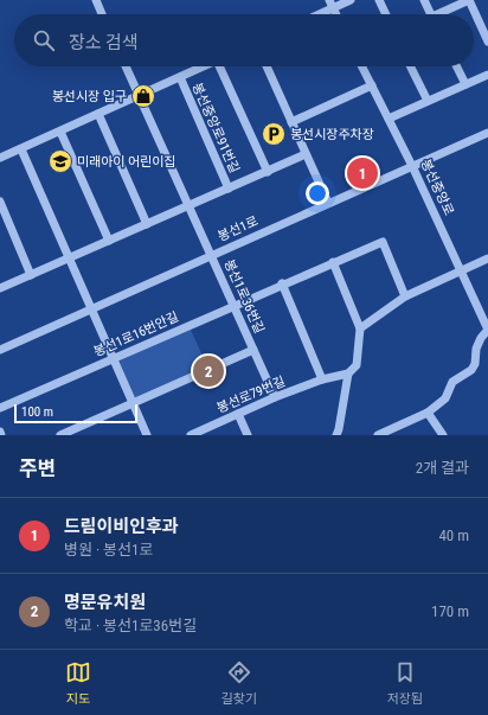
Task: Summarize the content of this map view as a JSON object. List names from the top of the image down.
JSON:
{
  "streets": {
    "street": [
      "봉선중앙로91번길",
      "봉선중앙로",
      "봉선1로",
      "봉선1로36번길",
      "봉선1로16번안길",
      "봉선로79번길"
    ]
  },
  "crossings": [
    ["봉선중앙로91번길", "봉선1로36번길"],
    ["봉선중앙로", "봉선1로"],
    ["봉선1로", "봉선1로36번길"],
    ["봉선1로36번길", "봉선1로16번안길"],
    ["봉선1로36번길", "봉선로79번길"]
  ],
  "places": {
    "shop": ["봉선시장 입구"],
    "parking": ["봉선시장주차장"],
    "school or university": ["미래아이 어린이집"]
  },
  "scale_bar": "100 m",
  "page": {
    "search": "장소 검색",
    "pins": ["1", "2"],
    "scale": "100 m",
    "heading": ["주변", "2개 결과"],
    "list": [
      {
        "mark": "1",
        "name": "드림이비인후과",
        "note": "병원 · 봉선1로",
        "value": "40 m"
      },
      {
        "mark": "2",
        "name": "명문유치원",
        "note": "학교 · 봉선1로36번길",
        "value": "170 m"
      }
    ],
    "nav": ["지도", "길찾기", "저장됨"]
  }
}
